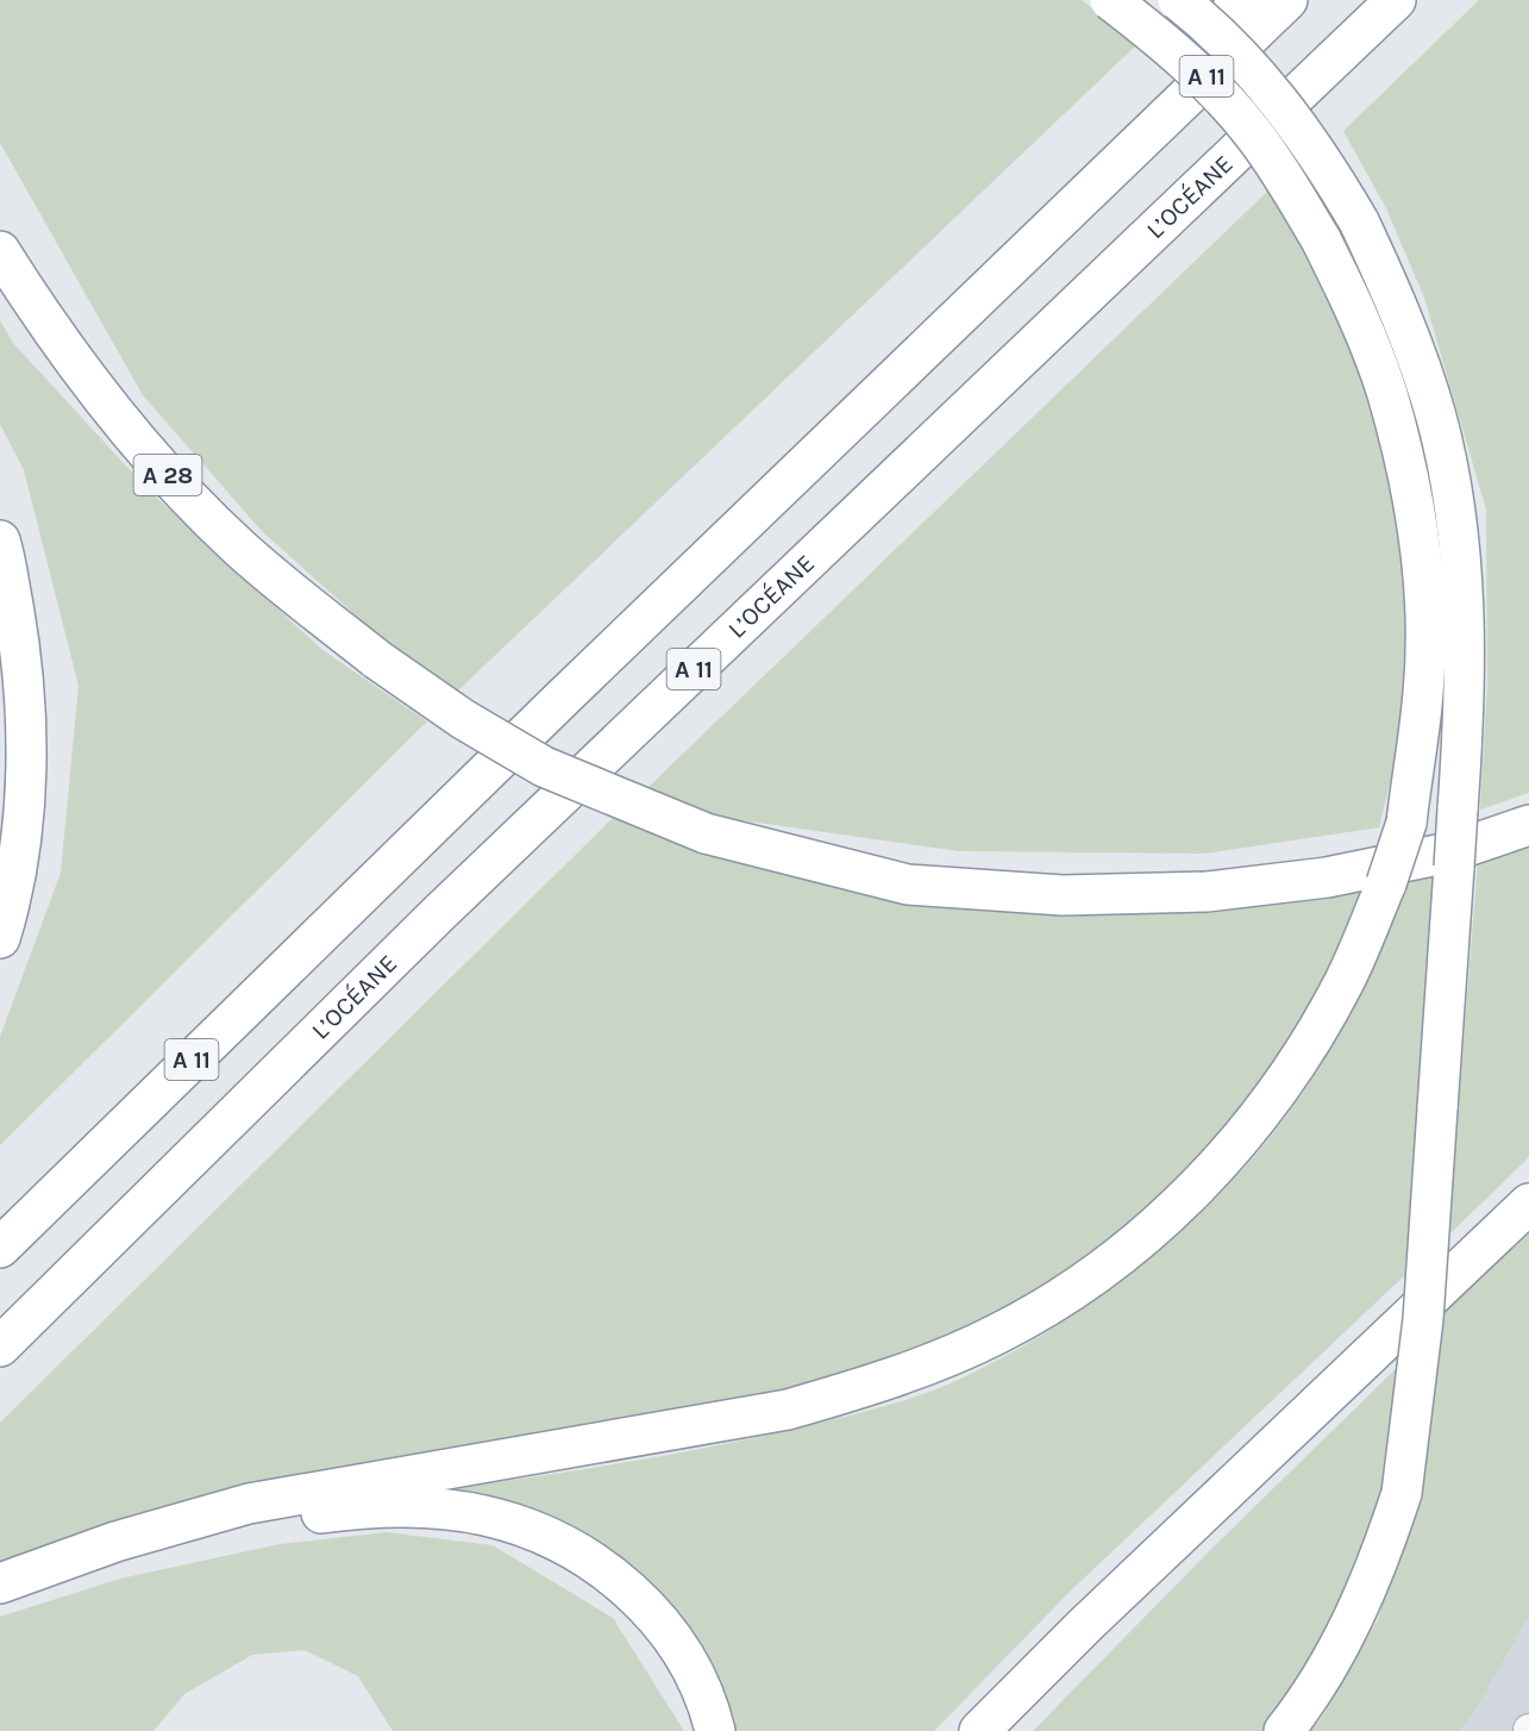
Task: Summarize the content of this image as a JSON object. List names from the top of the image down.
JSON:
{
  "streets": {
    "highway": ["A 11", "L’OCÉANE", "A 28"]
  }
}
